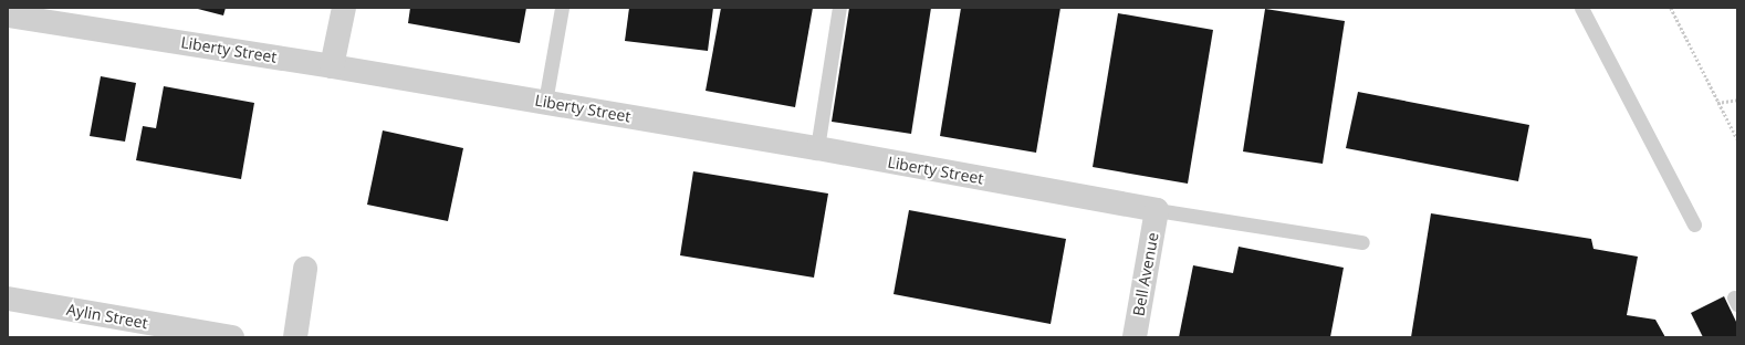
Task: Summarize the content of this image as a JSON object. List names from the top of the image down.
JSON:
{
  "streets": {
    "street": ["Liberty Street", "Bell Avenue", "Aylin Street"]
  },
  "crossings": [
    ["Liberty Street", "Bell Avenue"]
  ]
}
